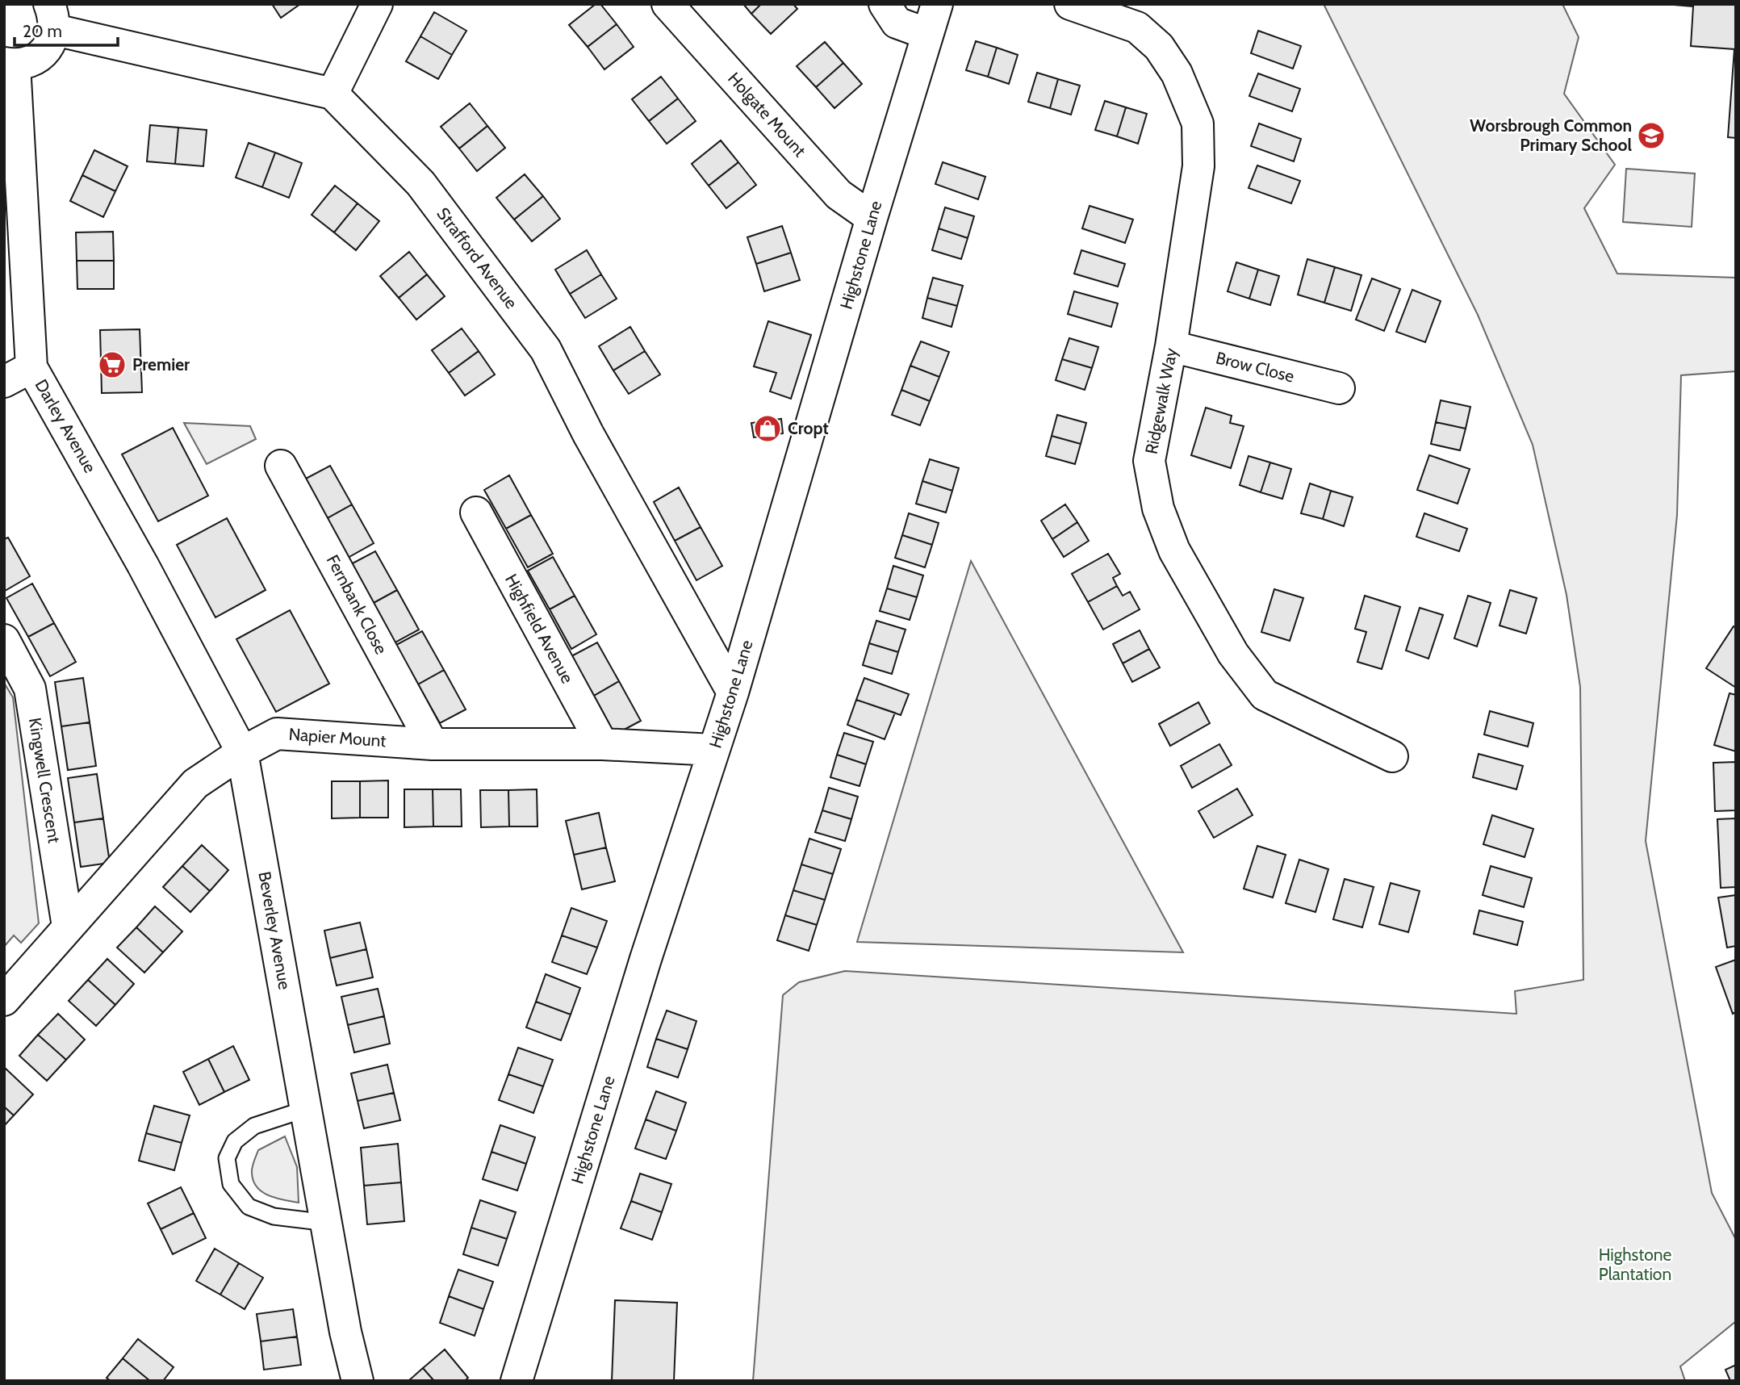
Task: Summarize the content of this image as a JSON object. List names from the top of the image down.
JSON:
{
  "streets": {
    "street": [
      "Holgate Mount",
      "Highstone Lane",
      "Strafford Avenue",
      "Brow Close",
      "Ridgewalk Way",
      "Darley Avenue",
      "Fernbank Close",
      "Highfield Avenue",
      "Napier Mount",
      "Kingwell Crescent",
      "Beverley Avenue"
    ]
  },
  "crossings": [
    ["Holgate Mount", "Highstone Lane"],
    ["Highstone Lane", "Strafford Avenue"],
    ["Highstone Lane", "Napier Mount"],
    ["Brow Close", "Ridgewalk Way"],
    ["Darley Avenue", "Napier Mount"],
    ["Darley Avenue", "Beverley Avenue"],
    ["Fernbank Close", "Napier Mount"],
    ["Highfield Avenue", "Napier Mount"],
    ["Napier Mount", "Kingwell Crescent"],
    ["Napier Mount", "Beverley Avenue"]
  ],
  "parks": ["Highstone Plantation"],
  "places": {
    "school or university": ["Worsbrough Common Primary School"],
    "supermarket": ["Premier"],
    "shop": ["Cropt"]
  },
  "scale_bar": "20 m"
}
